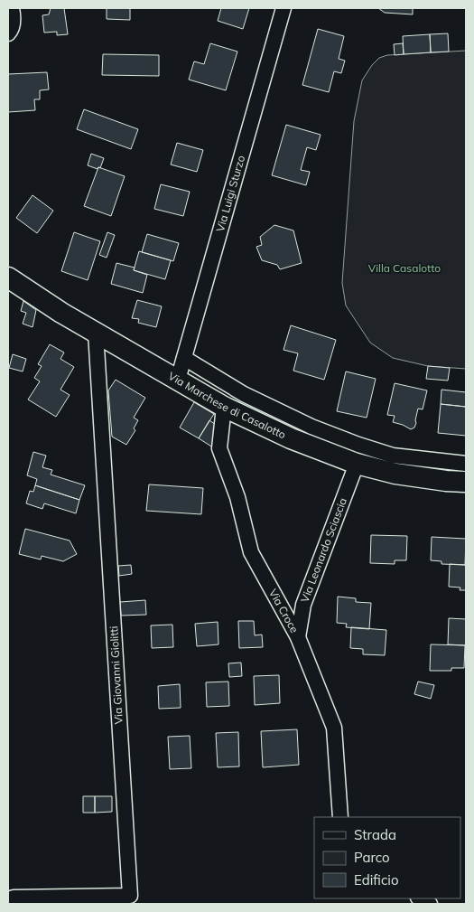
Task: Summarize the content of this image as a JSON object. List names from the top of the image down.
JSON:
{
  "streets": {
    "street": [
      "Via Luigi Sturzo",
      "Via Marchese di Casalotto",
      "Via Leonardo Sciascia",
      "Via Croce",
      "Via Giovanni Giolitti"
    ]
  },
  "crossings": [
    ["Via Luigi Sturzo", "Via Marchese di Casalotto"],
    ["Via Marchese di Casalotto", "Via Leonardo Sciascia"],
    ["Via Marchese di Casalotto", "Via Croce"],
    ["Via Marchese di Casalotto", "Via Giovanni Giolitti"],
    ["Via Leonardo Sciascia", "Via Croce"]
  ],
  "parks": ["Villa Casalotto"],
  "legend": ["Strada", "Parco", "Edificio"]
}
